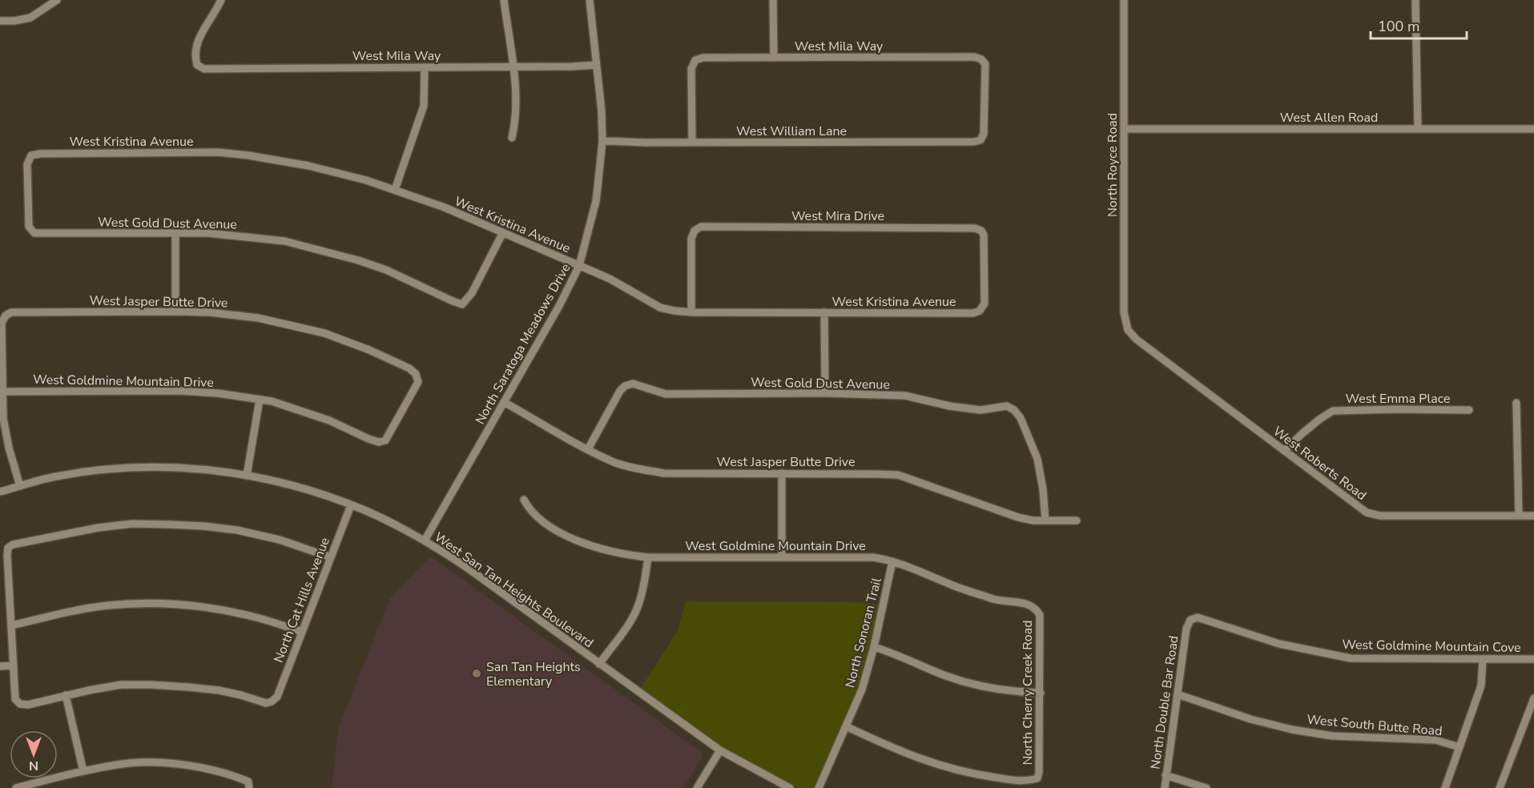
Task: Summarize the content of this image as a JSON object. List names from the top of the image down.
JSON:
{
  "streets": {
    "street": [
      "West Mila Way",
      "West Allen Road",
      "West William Lane",
      "West Kristina Avenue",
      "North Royce Road",
      "West Mira Drive",
      "West Gold Dust Avenue",
      "West Jasper Butte Drive",
      "North Saratoga Meadows Drive",
      "West Goldmine Mountain Drive",
      "West Emma Place",
      "West Roberts Road",
      "West San Tan Heights Boulevard",
      "North Cat Hills Avenue",
      "North Sonoran Trail",
      "West Goldmine Mountain Cove",
      "North Cherry Creek Road",
      "North Double Bar Road",
      "West South Butte Road"
    ]
  },
  "crossings": [
    ["West Mila Way", "West William Lane"],
    ["West Mila Way", "North Saratoga Meadows Drive"],
    ["West Allen Road", "North Royce Road"],
    ["West William Lane", "North Saratoga Meadows Drive"],
    ["West Kristina Avenue", "West Mira Drive"],
    ["West Kristina Avenue", "West Gold Dust Avenue"],
    ["West Kristina Avenue", "North Saratoga Meadows Drive"],
    ["North Royce Road", "West Roberts Road"],
    ["West Gold Dust Avenue", "West Jasper Butte Drive"],
    ["West Jasper Butte Drive", "North Saratoga Meadows Drive"],
    ["West Jasper Butte Drive", "West Goldmine Mountain Drive"],
    ["North Saratoga Meadows Drive", "West San Tan Heights Boulevard"],
    ["West Goldmine Mountain Drive", "North Sonoran Trail"],
    ["West Goldmine Mountain Drive", "North Cherry Creek Road"],
    ["West Emma Place", "West Roberts Road"],
    ["West San Tan Heights Boulevard", "North Cat Hills Avenue"],
    ["North Sonoran Trail", "North Cherry Creek Road"],
    ["West Goldmine Mountain Cove", "North Double Bar Road"],
    ["North Double Bar Road", "West South Butte Road"]
  ],
  "places": ["San Tan Heights Elementary"],
  "scale_bar": "100 m",
  "north": "bottom"
}
